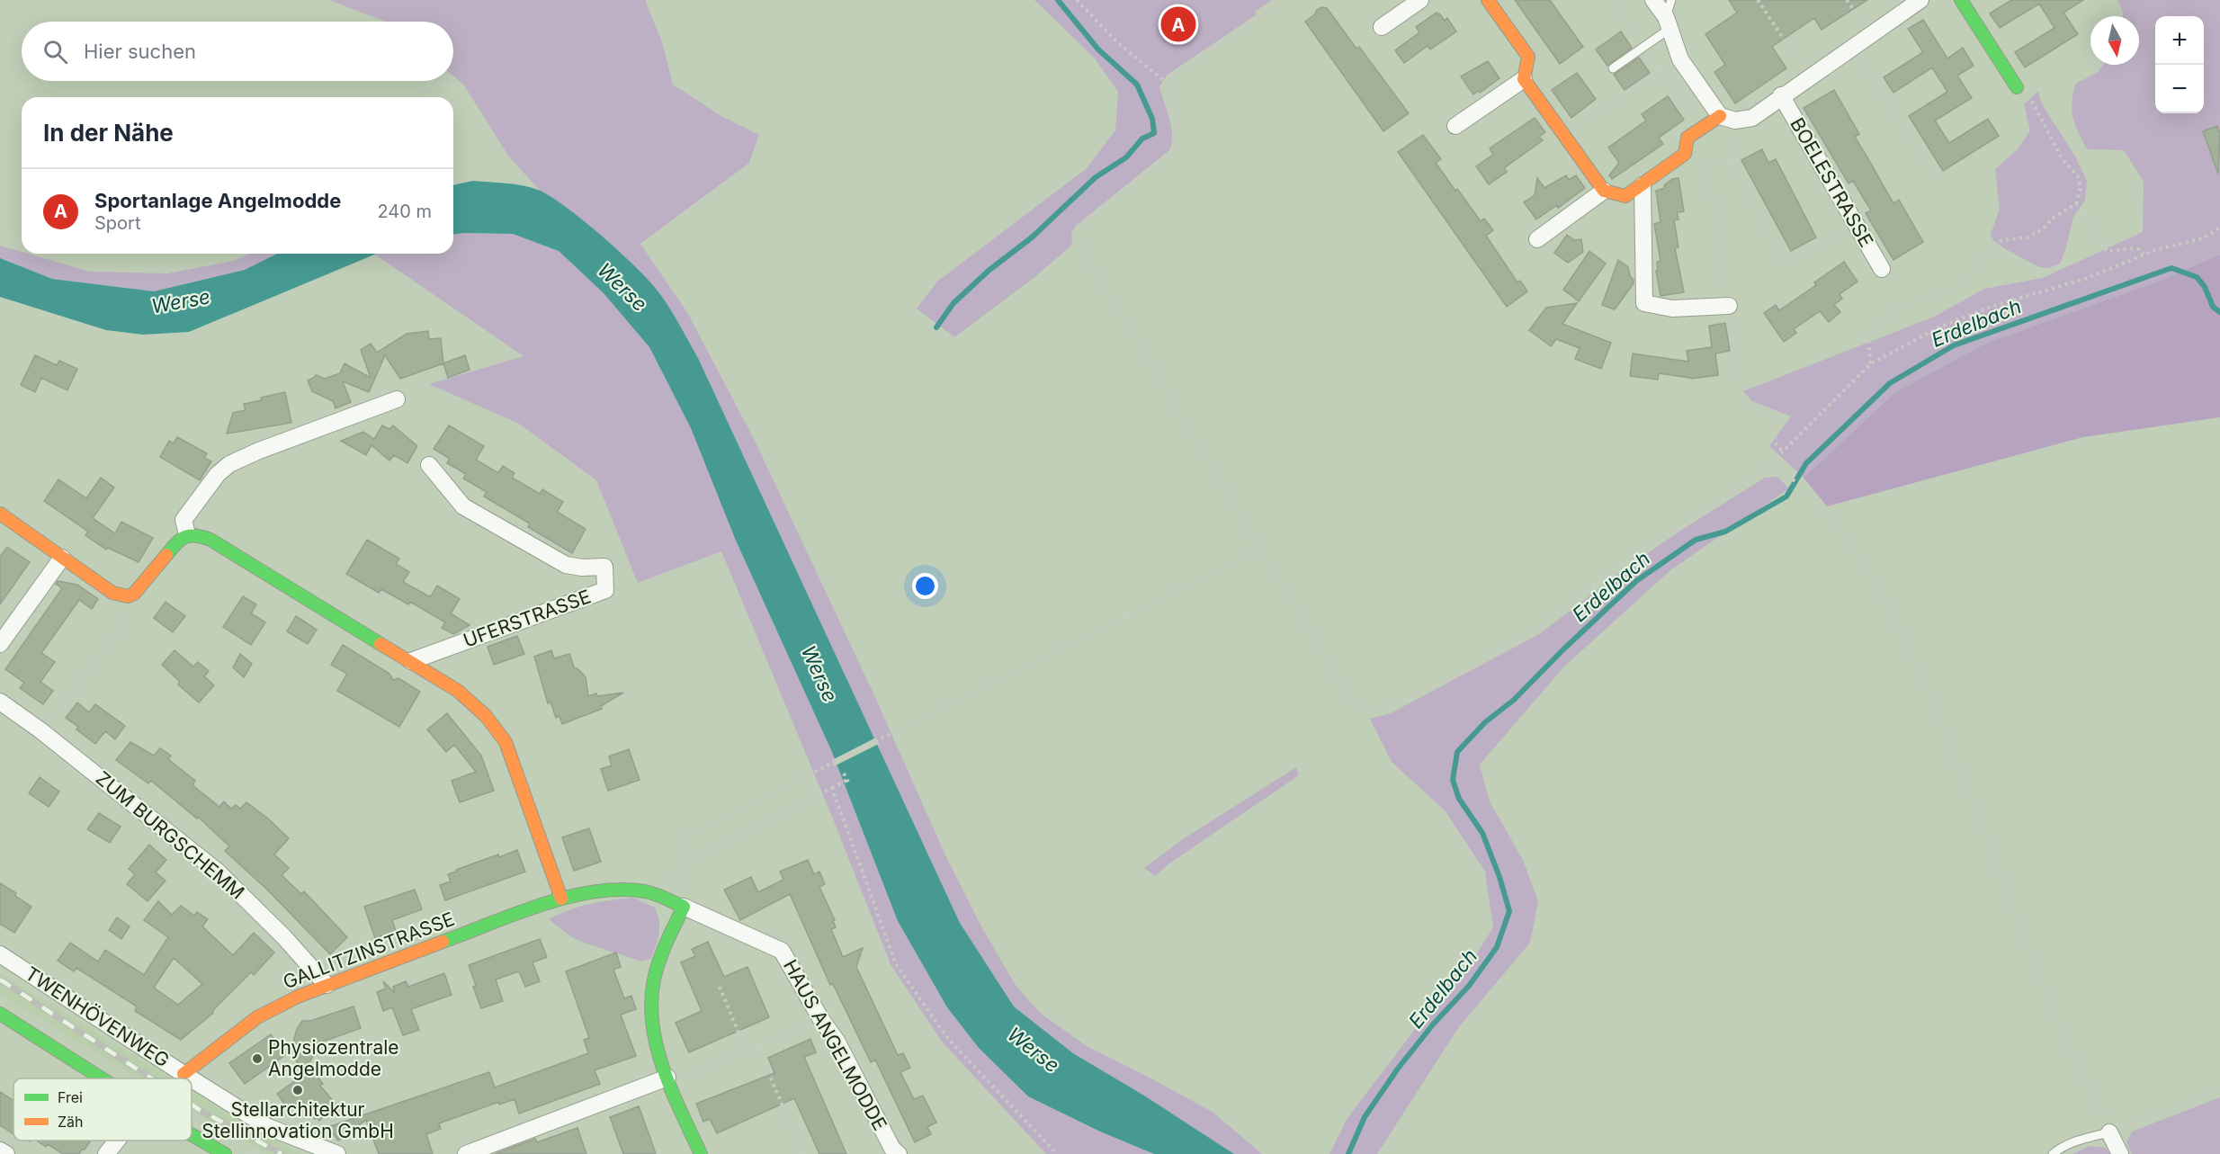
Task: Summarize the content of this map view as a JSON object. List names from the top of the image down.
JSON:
{
  "streets": {
    "street": [
      "BOELESTRASSE",
      "UFERSTRASSE",
      "ZUM BURGSCHEMM",
      "GALLITZINSTRASSE",
      "TWENHÖVENWEG",
      "HAUS ANGELMODDE"
    ]
  },
  "crossings": [
    ["ZUM BURGSCHEMM", "GALLITZINSTRASSE"],
    ["GALLITZINSTRASSE", "TWENHÖVENWEG"],
    ["GALLITZINSTRASSE", "HAUS ANGELMODDE"]
  ],
  "water": ["Werse", "Erdelbach"],
  "places": ["Physiozentrale Angelmodde", "Stellarchitektur Stellinnovation GmbH"],
  "legend": ["Frei", "Zäh"],
  "north": "bottom",
  "page": {
    "pins": "A",
    "map_buttons": ["+", "−"],
    "search": "Hier suchen",
    "heading": "In der Nähe",
    "list": [
      {
        "mark": "A",
        "name": "Sportanlage Angelmodde",
        "note": "Sport",
        "value": "240 m"
      }
    ]
  }
}
